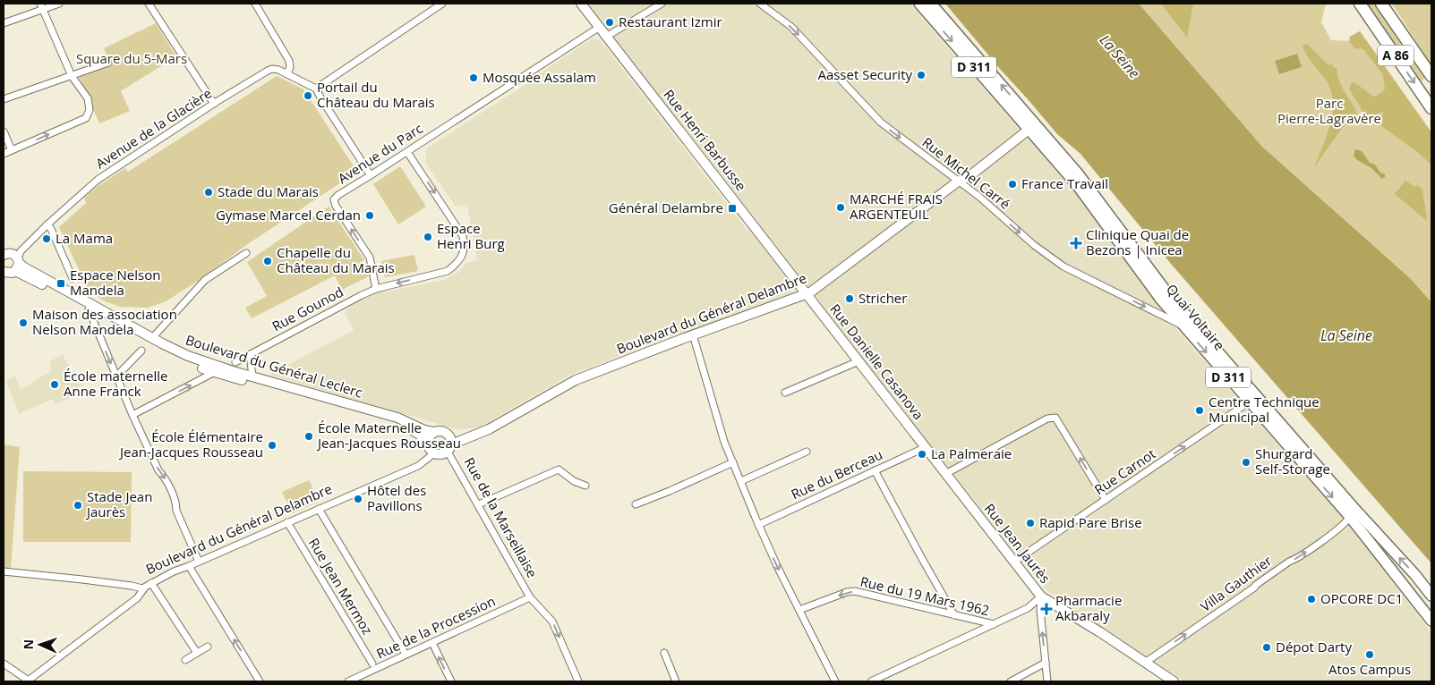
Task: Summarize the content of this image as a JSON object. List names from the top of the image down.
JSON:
{
  "streets": {
    "highway": ["A 86"],
    "main road": ["D 311", "Quai Voltaire"],
    "street": [
      "Avenue de la Glacière",
      "Rue Henri Barbusse",
      "Avenue du Parc",
      "Rue Michel Carré",
      "Rue Gounod",
      "Boulevard du Général Delambre",
      "Rue Danielle Casanova",
      "Boulevard du Général Leclerc",
      "Rue Carnot",
      "Rue du Berceau",
      "Rue de la Marseillaise",
      "Rue Jean Jaurès",
      "Villa Gauthier",
      "Rue Jean Mermoz",
      "Rue du 19 Mars 1962",
      "Rue de la Procession"
    ]
  },
  "crossings": [
    ["D 311", "Boulevard du Général Delambre"],
    ["D 311", "Quai Voltaire"],
    ["Avenue de la Glacière", "Boulevard du Général Leclerc"],
    ["Rue Henri Barbusse", "Avenue du Parc"],
    ["Rue Henri Barbusse", "Boulevard du Général Delambre"],
    ["Rue Henri Barbusse", "Rue Danielle Casanova"],
    ["Avenue du Parc", "Rue Gounod"],
    ["Rue Michel Carré", "Boulevard du Général Delambre"],
    ["Rue Michel Carré", "Quai Voltaire"],
    ["Boulevard du Général Delambre", "Quai Voltaire"],
    ["Boulevard du Général Delambre", "Rue Danielle Casanova"],
    ["Boulevard du Général Delambre", "Boulevard du Général Leclerc"],
    ["Boulevard du Général Delambre", "Rue de la Marseillaise"],
    ["Boulevard du Général Delambre", "Rue Jean Mermoz"],
    ["Quai Voltaire", "Rue Carnot"],
    ["Quai Voltaire", "Villa Gauthier"],
    ["Rue Danielle Casanova", "Rue du Berceau"],
    ["Rue Danielle Casanova", "Rue Jean Jaurès"],
    ["Boulevard du Général Leclerc", "Rue de la Marseillaise"],
    ["Rue Carnot", "Rue Jean Jaurès"],
    ["Rue du Berceau", "Rue Jean Jaurès"],
    ["Rue de la Marseillaise", "Rue de la Procession"],
    ["Rue Jean Jaurès", "Villa Gauthier"],
    ["Rue Jean Mermoz", "Rue de la Procession"]
  ],
  "one_way": [
    "Rue Michel Carré",
    "Rue Carnot",
    "Rue de la Marseillaise",
    "Villa Gauthier",
    "Rue du 19 Mars 1962"
  ],
  "water": ["La Seine"],
  "parks": ["Square du 5-Mars", "Parc Pierre-Lagravère"],
  "places": {
    "other": [
      "Restaurant Izmir",
      "Aasset Security",
      "Mosquée Assalam",
      "Portail du Château du Marais",
      "France Travail",
      "Stade du Marais",
      "MARCHÉ FRAIS ARGENTEUIL",
      "Gymase Marcel Cerdan",
      "Espace Henri Burg",
      "La Mama",
      "Chapelle du Château du Marais",
      "Stricher",
      "Maison des association Nelson Mandela",
      "École maternelle Anne Franck",
      "Centre Technique Municipal",
      "École Maternelle Jean-Jacques Rousseau",
      "École Élémentaire Jean-Jacques Rousseau",
      "La Palmeraie",
      "Shurgard Self-Storage",
      "Hôtel des Pavillons",
      "Stade Jean Jaurès",
      "Rapid Pare Brise",
      "OPCORE DC1",
      "Dépot Darty",
      "Atos Campus"
    ],
    "transit": ["Général Delambre", "Espace Nelson Mandela"],
    "health": ["Clinique Quai de Bezons | Inicea", "Pharmacie Akbaraly"]
  },
  "north": "left"
}
